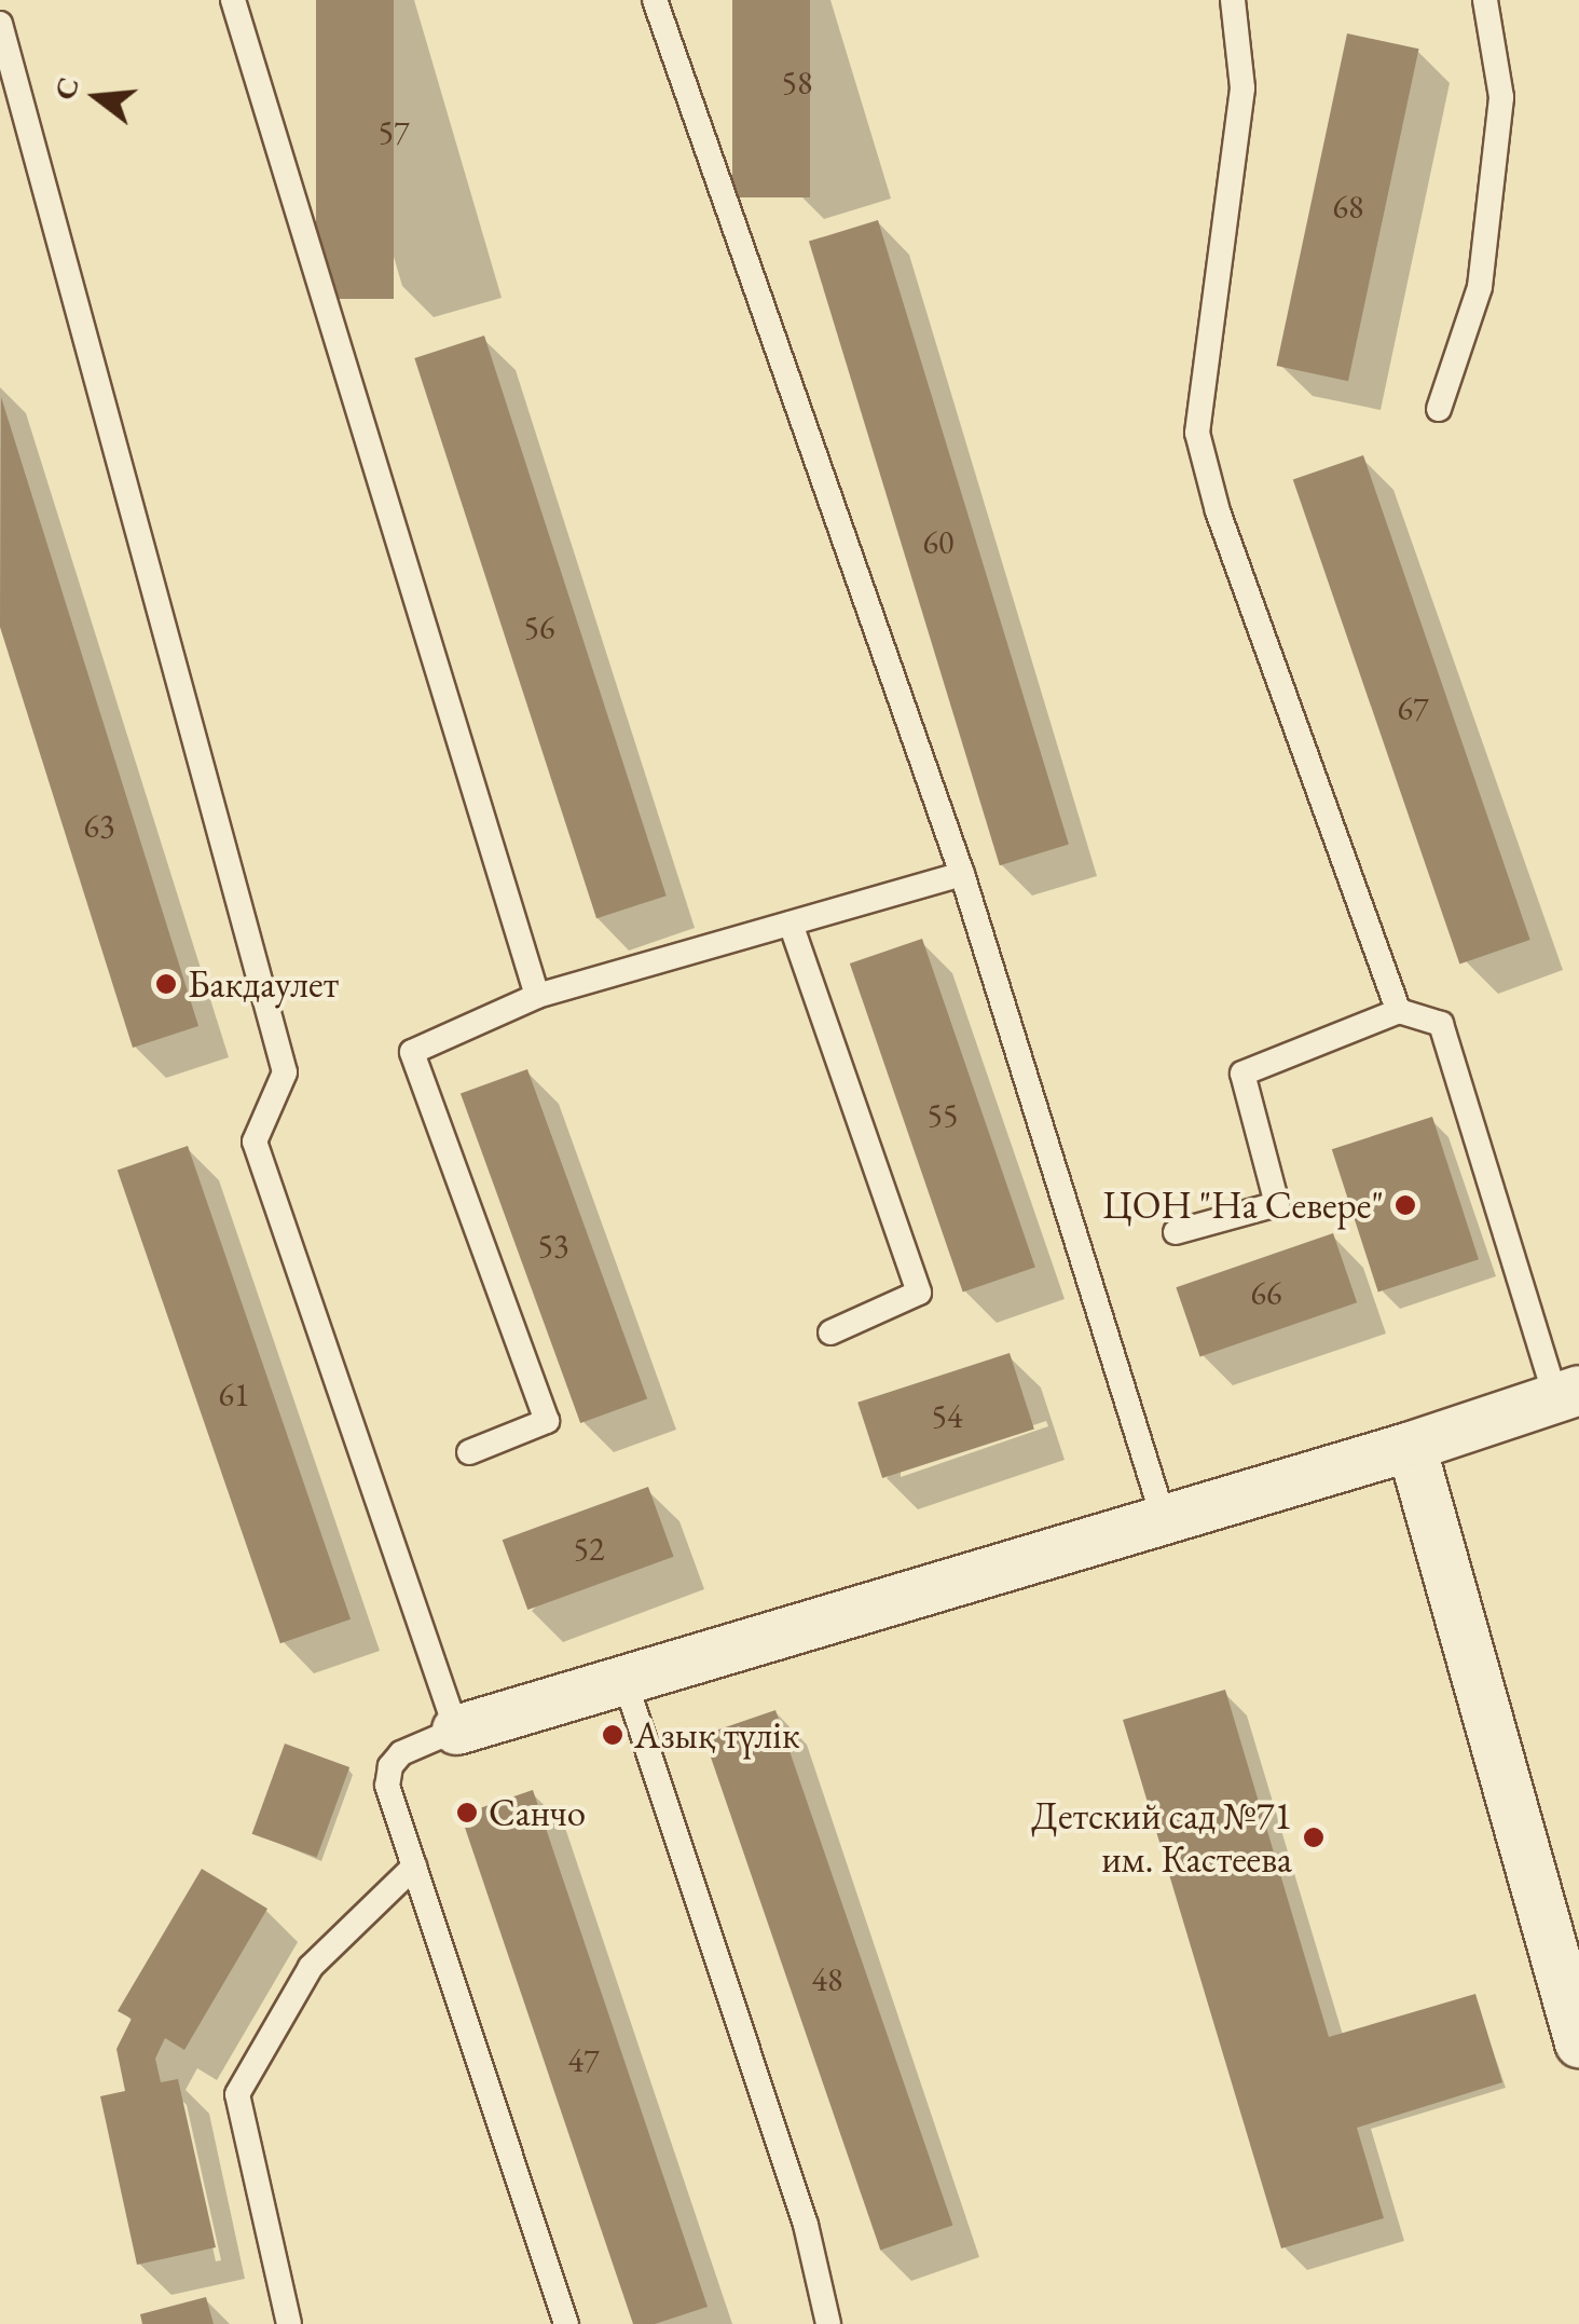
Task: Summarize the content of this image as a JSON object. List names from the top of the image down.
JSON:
{
  "places": [
    "Бакдаулет",
    "ЦОН \"На Севере\"",
    "Азық түлік",
    "Санчо",
    "Детский сад №71 им. Кастеева"
  ],
  "house_numbers": [
    "58",
    "57",
    "68",
    "60",
    "56",
    "67",
    "63",
    "55",
    "53",
    "66",
    "61",
    "54",
    "52",
    "48",
    "47"
  ],
  "north": "left"
}
